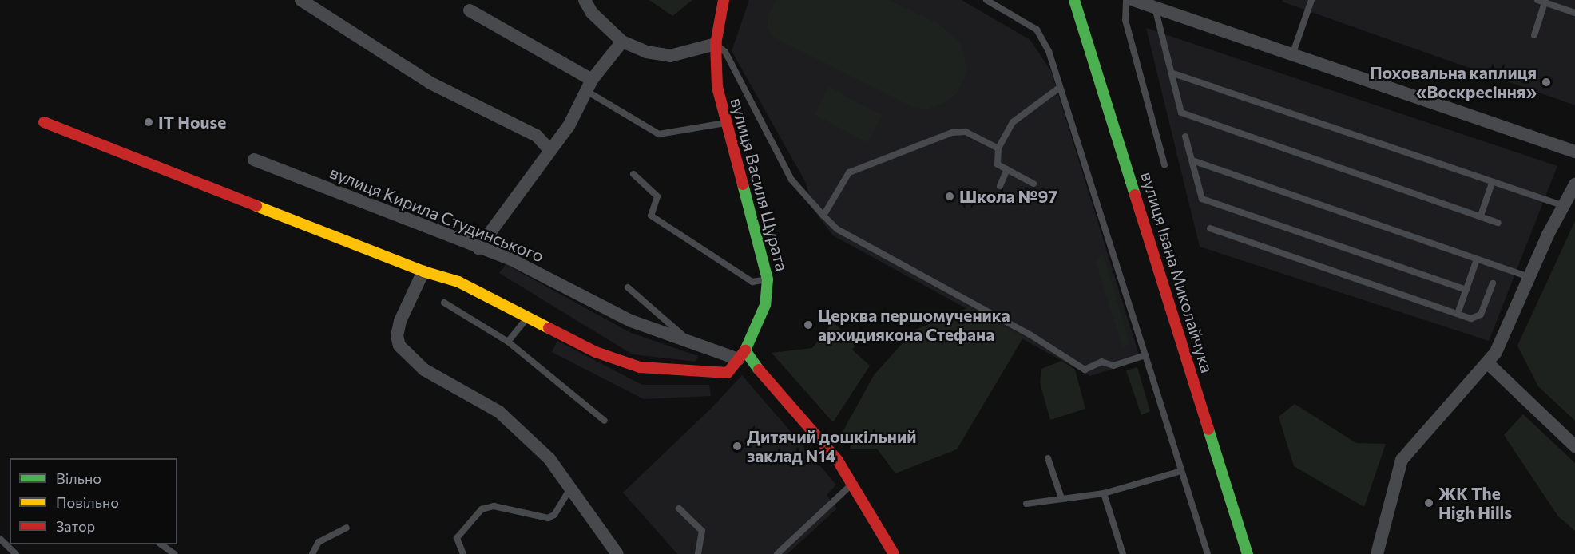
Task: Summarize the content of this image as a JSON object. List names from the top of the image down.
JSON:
{
  "streets": {
    "street": ["вулиця Василя Щурата", "вулиця Кирила Студинського", "вулиця Івана Миколайчука"]
  },
  "crossings": [
    ["вулиця Василя Щурата", "вулиця Кирила Студинського"]
  ],
  "places": [
    "Поховальна каплиця «Воскресіння»",
    "IT House",
    "Школа №97",
    "Церква першомученика архидиякона Стефана",
    "Дитячий дошкільний заклад N14",
    "ЖК The High Hills"
  ],
  "legend": ["Вільно", "Повільно", "Затор"]
}
